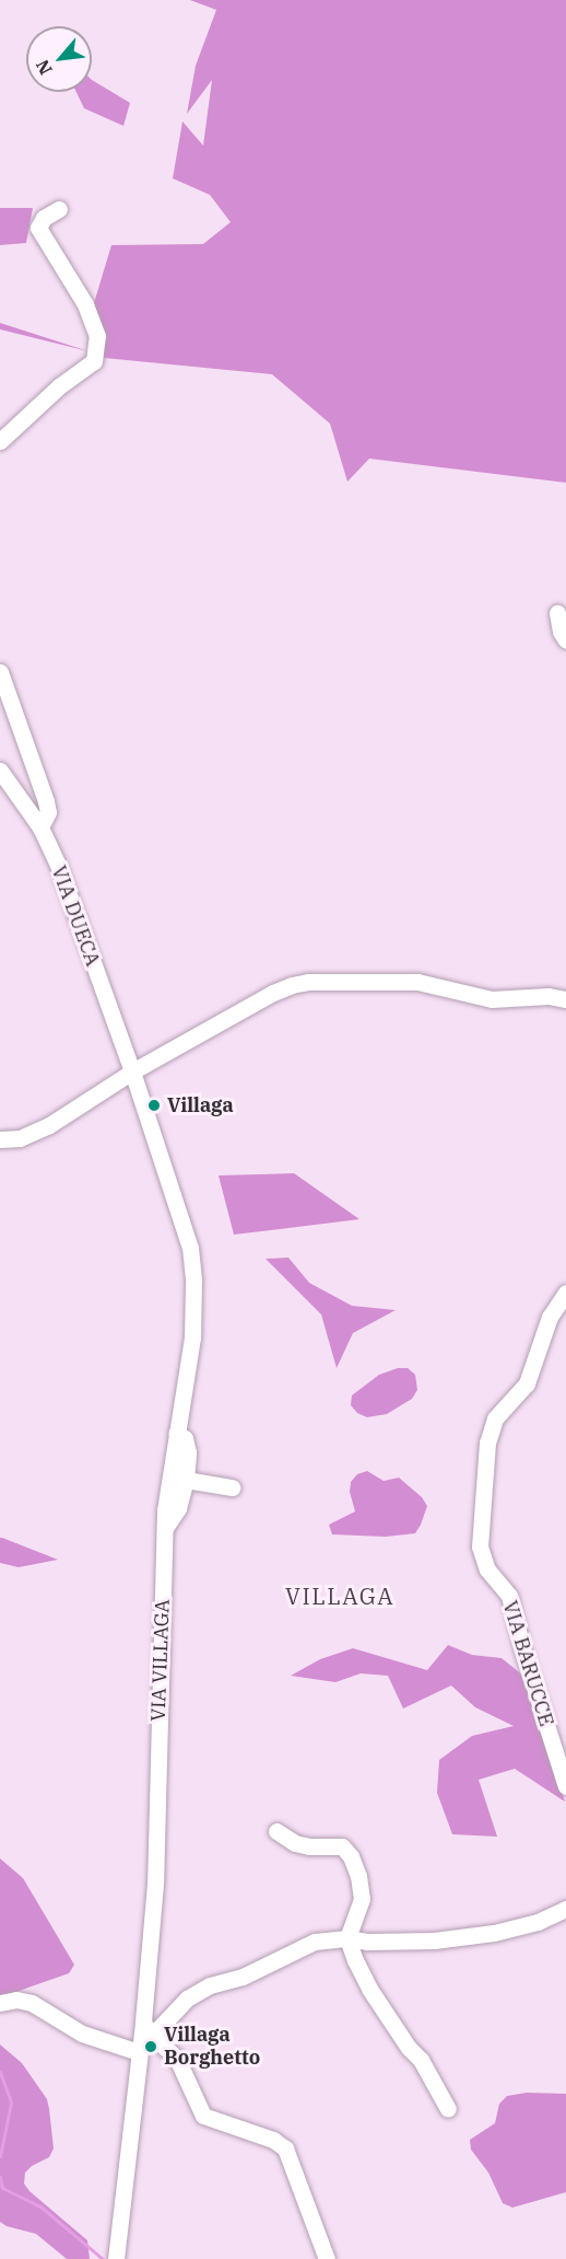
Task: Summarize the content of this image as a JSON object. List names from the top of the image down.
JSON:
{
  "streets": {
    "street": ["VIA DUECA", "VIA VILLAGA", "VIA BARUCCE"]
  },
  "crossings": [
    ["VIA DUECA", "VIA VILLAGA"]
  ],
  "districts": ["VILLAGA"],
  "places": ["Villaga", "Villaga Borghetto"],
  "north": "bottom left"
}
